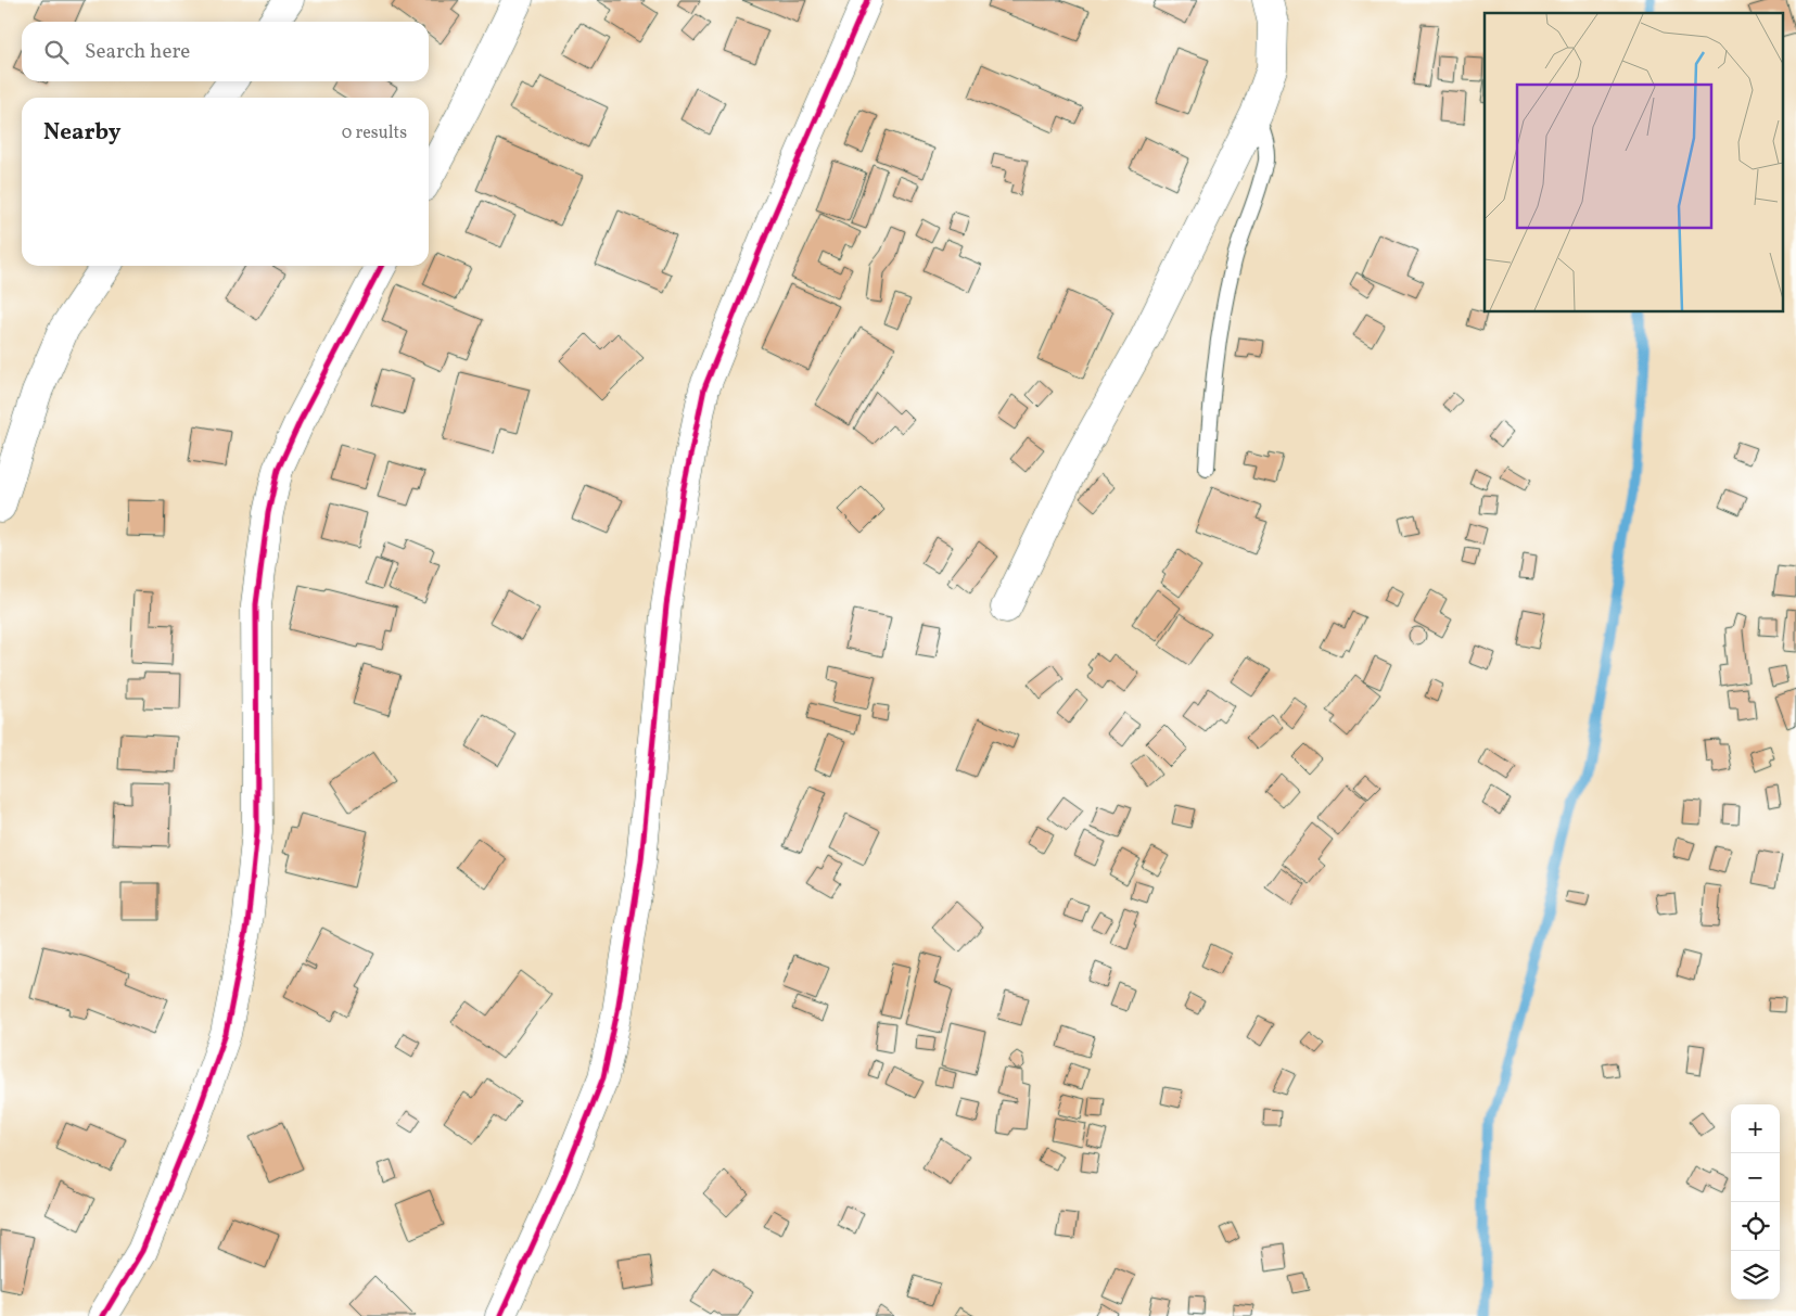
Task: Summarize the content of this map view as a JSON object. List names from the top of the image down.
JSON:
{
  "page": {
    "search": "Search here",
    "heading": ["Nearby", "0 results"],
    "map_buttons": ["+", "−"]
  }
}
